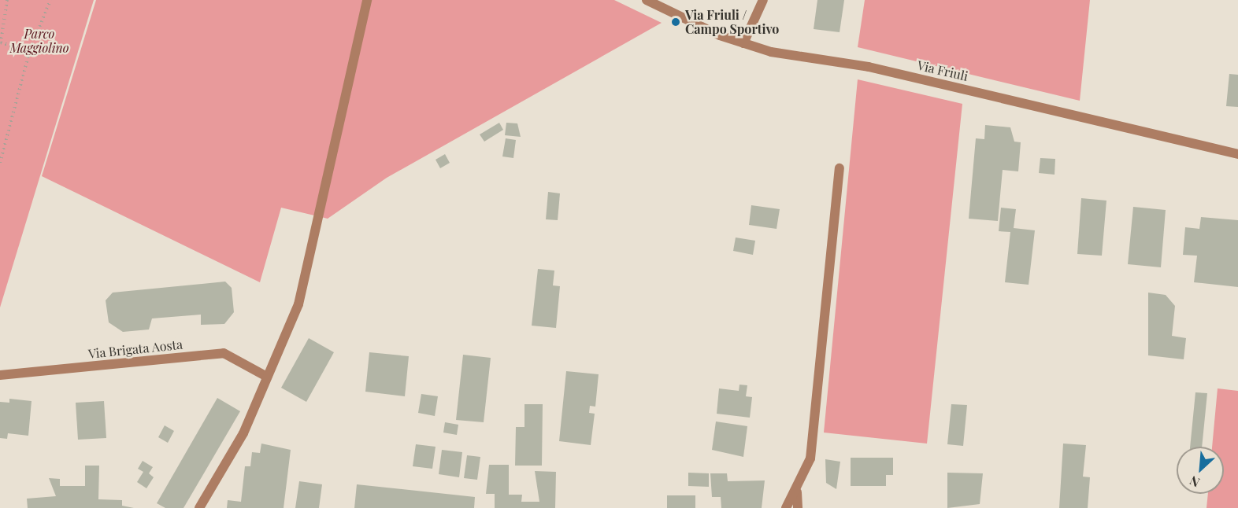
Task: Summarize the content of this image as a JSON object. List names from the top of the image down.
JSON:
{
  "streets": {
    "street": ["Via Friuli", "Via Brigata Aosta"]
  },
  "parks": ["Parco Maggiolino"],
  "places": ["Via Friuli / Campo Sportivo"],
  "north": "bottom left"
}
